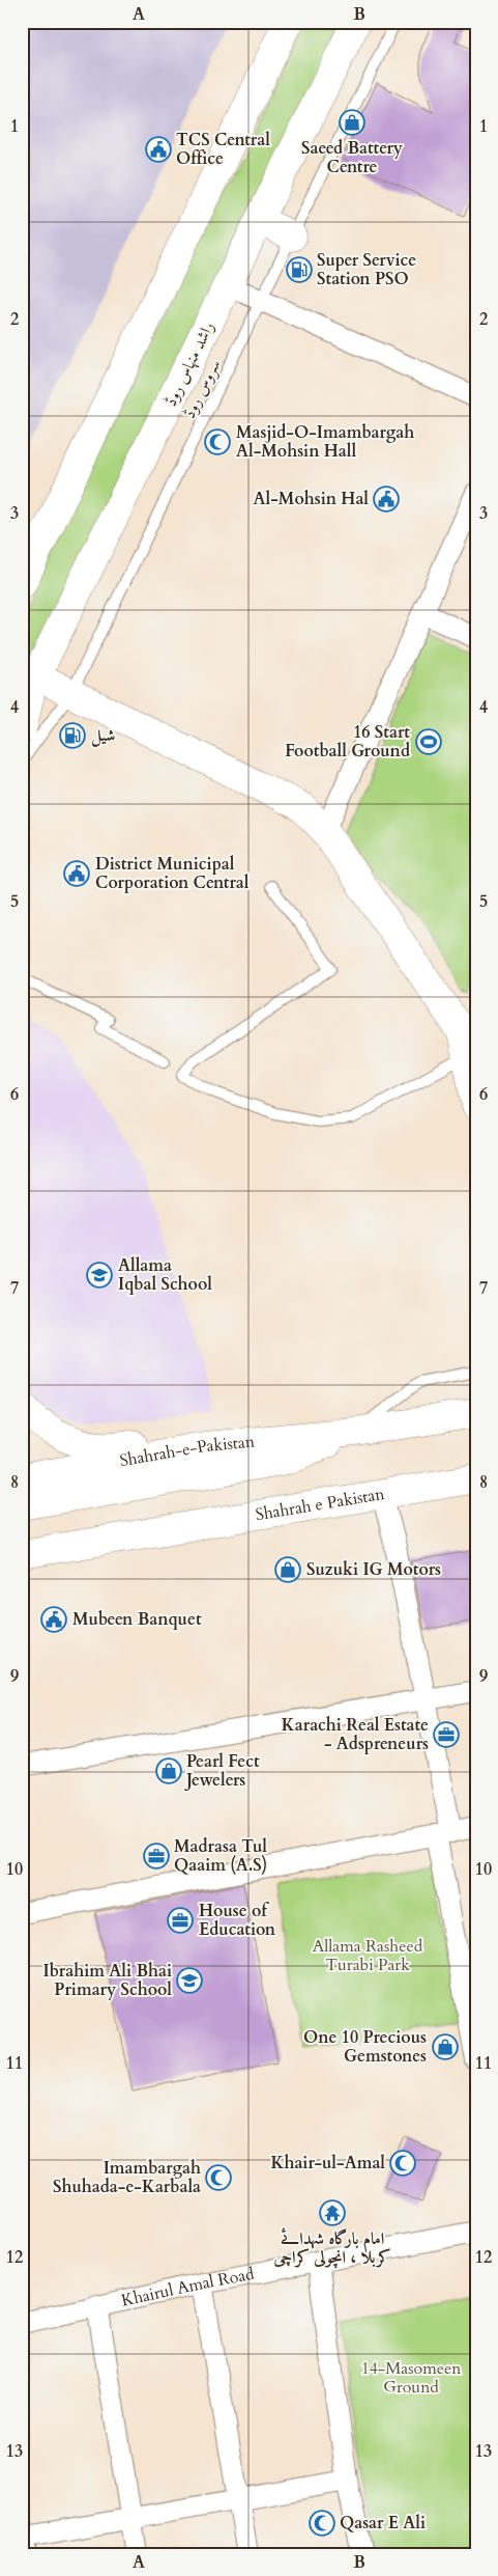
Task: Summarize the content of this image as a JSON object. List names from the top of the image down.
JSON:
{
  "streets": {
    "main road": ["راشد منہاس روڈ", "Shahrah-e-Pakistan", "Shahrah e Pakistan"],
    "street": ["Khairul Amal Road"],
    "lane": ["سروس روڈ"]
  },
  "parks": ["Allama Rasheed Turabi Park", "14-Masomeen Ground"],
  "places": {
    "shop": [
      "Saeed Battery Centre",
      "Suzuki IG Motors",
      "Pearl Fect Jewelers",
      "One 10 Precious Gemstones"
    ],
    "public building": [
      "TCS Central Office",
      "Al-Mohsin Hal",
      "District Municipal Corporation Central",
      "Mubeen Banquet"
    ],
    "fuel station": ["Super Service Station PSO", "شیل"],
    "mosque": [
      "Masjid-O-Imambargah Al-Mohsin Hall",
      "Khair-ul-Amal",
      "Imambargah Shuhada-e-Karbala",
      "Qasar E Ali"
    ],
    "sports": ["16 Start Football Ground"],
    "school or university": ["Allama Iqbal School", "Ibrahim Ali Bhai Primary School"],
    "office": ["Karachi Real Estate - Adspreneurs", "Madrasa Tul Qaaim (A.S)", "House of Education"],
    "temple": ["امام بارگاہ شہدائے کربلا ، انچولی کراچی"]
  },
  "grid": {
    "columns": ["A", "B"],
    "rows": [
      "1",
      "2",
      "3",
      "4",
      "5",
      "6",
      "7",
      "8",
      "9",
      "10",
      "11",
      "12",
      "13"
    ]
  }
}
